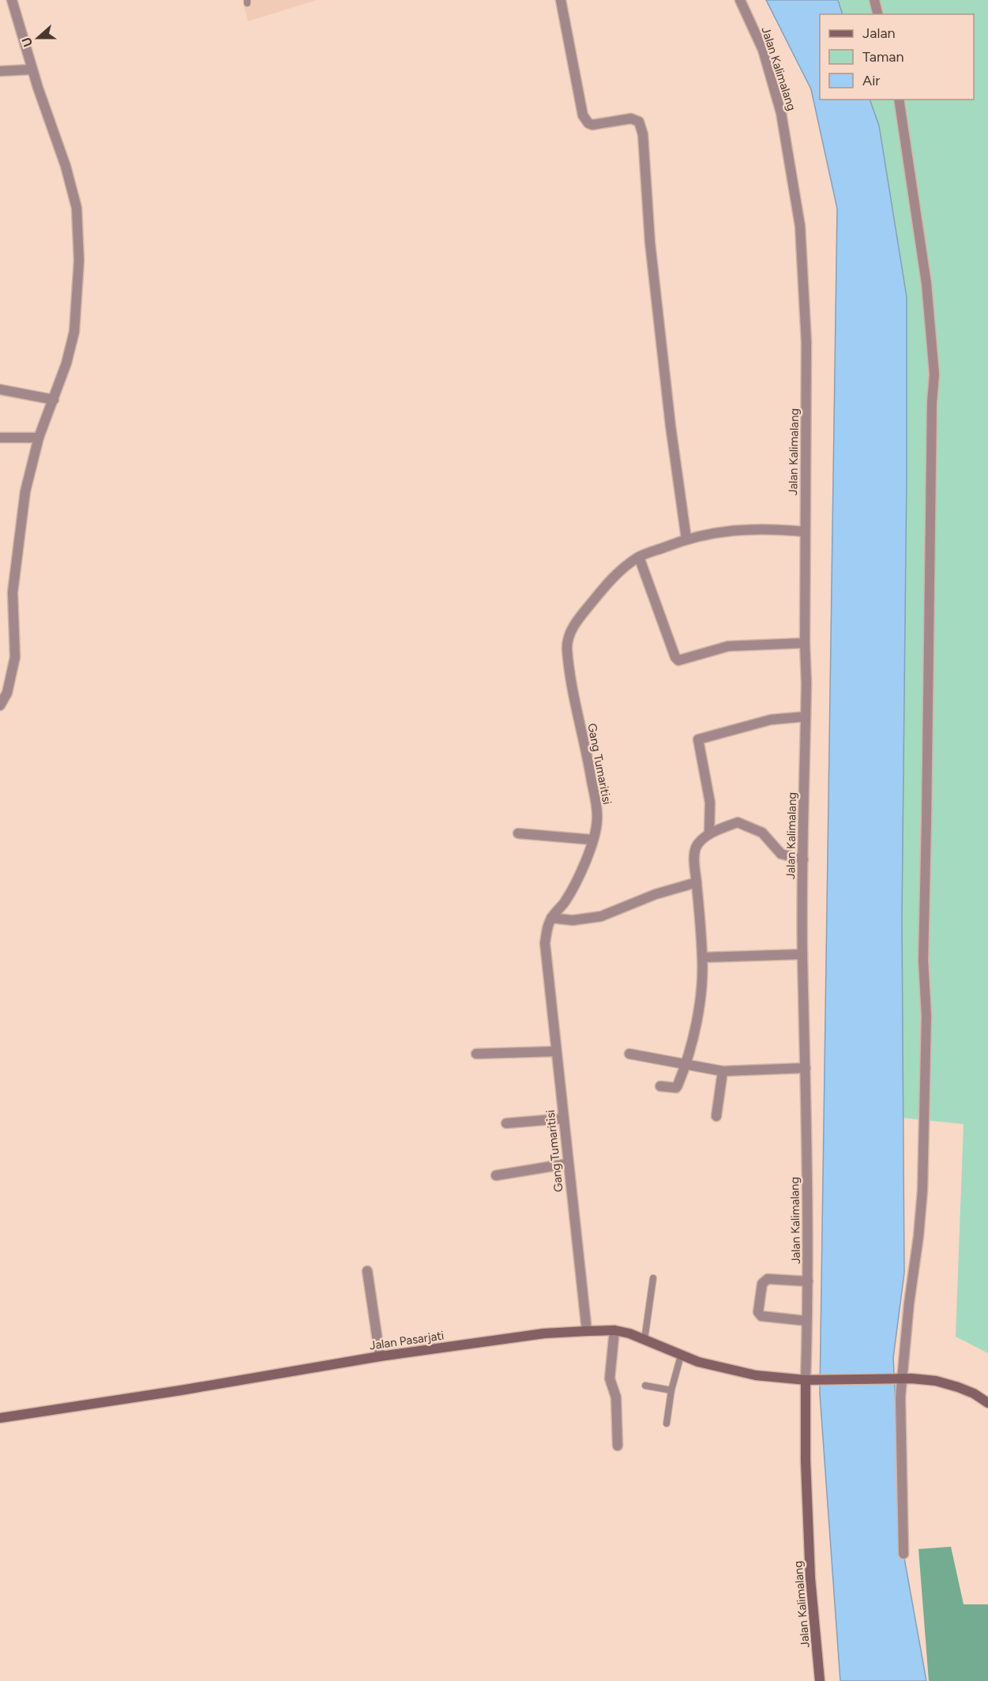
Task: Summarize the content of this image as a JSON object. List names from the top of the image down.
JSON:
{
  "streets": {
    "main road": ["Jalan Kalimalang", "Jalan Pasarjati"],
    "street": ["Gang Tumaritisi"]
  },
  "crossings": [
    ["Jalan Kalimalang", "Gang Tumaritisi"],
    ["Jalan Kalimalang", "Jalan Pasarjati"],
    ["Gang Tumaritisi", "Jalan Pasarjati"]
  ],
  "legend": ["Jalan", "Taman", "Air"],
  "north": "left"
}
